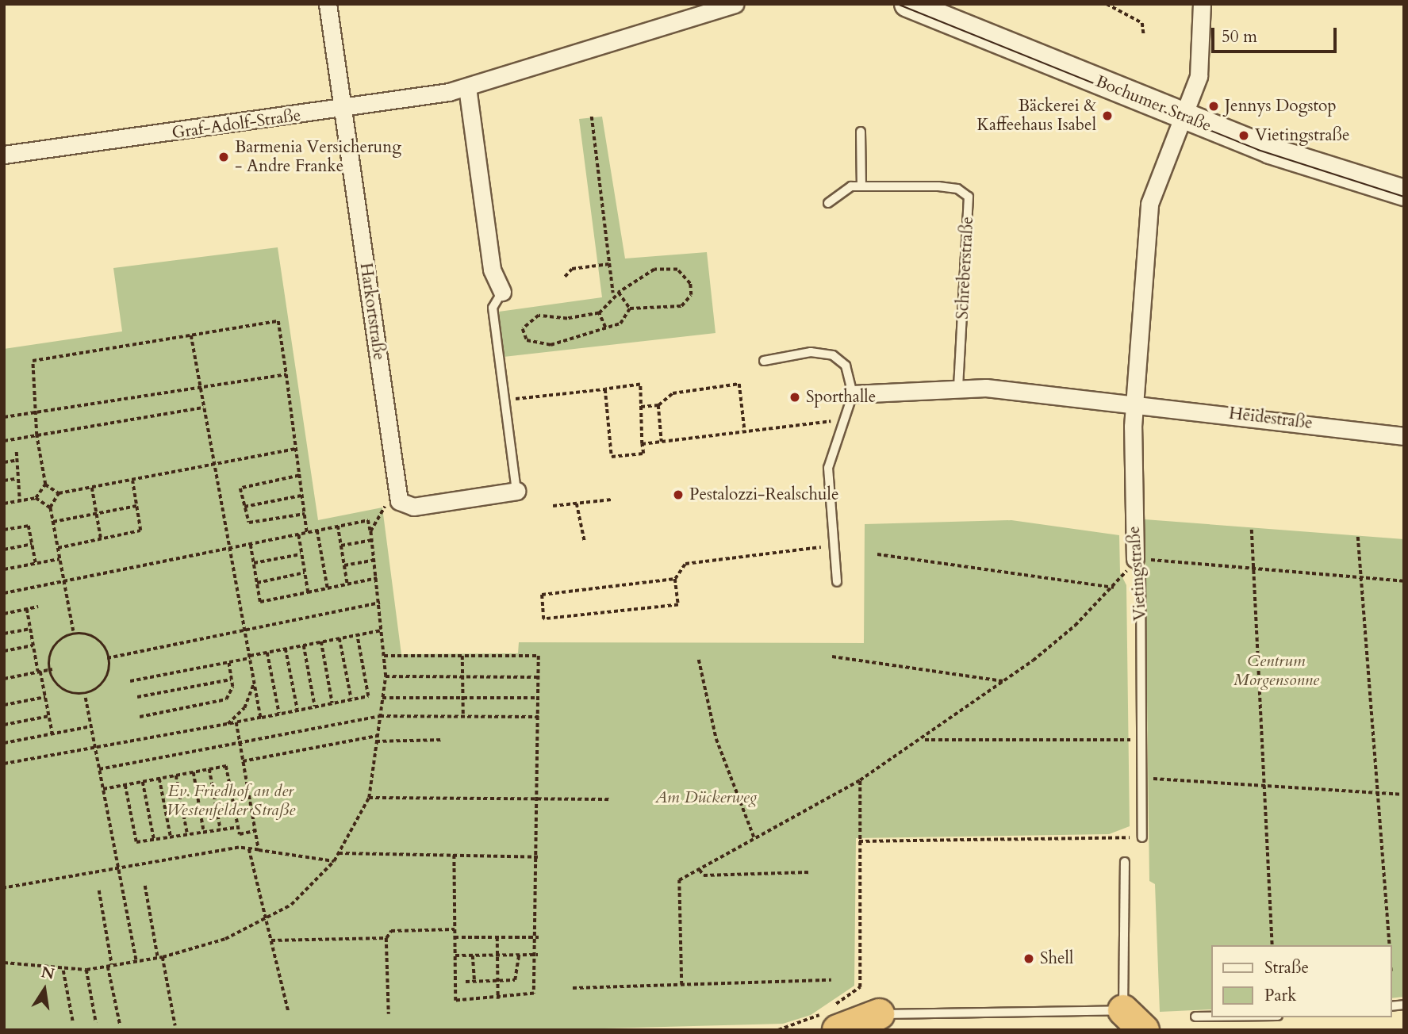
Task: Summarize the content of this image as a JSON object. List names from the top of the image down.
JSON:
{
  "streets": {
    "main road": ["Bochumer Straße"],
    "street": [
      "Graf-Adolf-Straße",
      "Harkortstraße",
      "Heidestraße",
      "Vietingstraße"
    ],
    "lane": ["Schreberstraße"]
  },
  "crossings": [
    ["Bochumer Straße", "Vietingstraße"],
    ["Graf-Adolf-Straße", "Harkortstraße"],
    ["Heidestraße", "Vietingstraße"]
  ],
  "parks": ["Centrum Morgensonne", "Ev. Friedhof an der Westenfelder Straße", "Am Dückerweg"],
  "places": [
    "Jennys Dogstop",
    "Bäckerei & Kaffeehaus Isabel",
    "Vietingstraße",
    "Barmenia Versicherung - Andre Franke",
    "Sporthalle",
    "Pestalozzi-Realschule",
    "Shell"
  ],
  "legend": ["Straße", "Park"],
  "scale_bar": "50 m",
  "north": "top"
}
